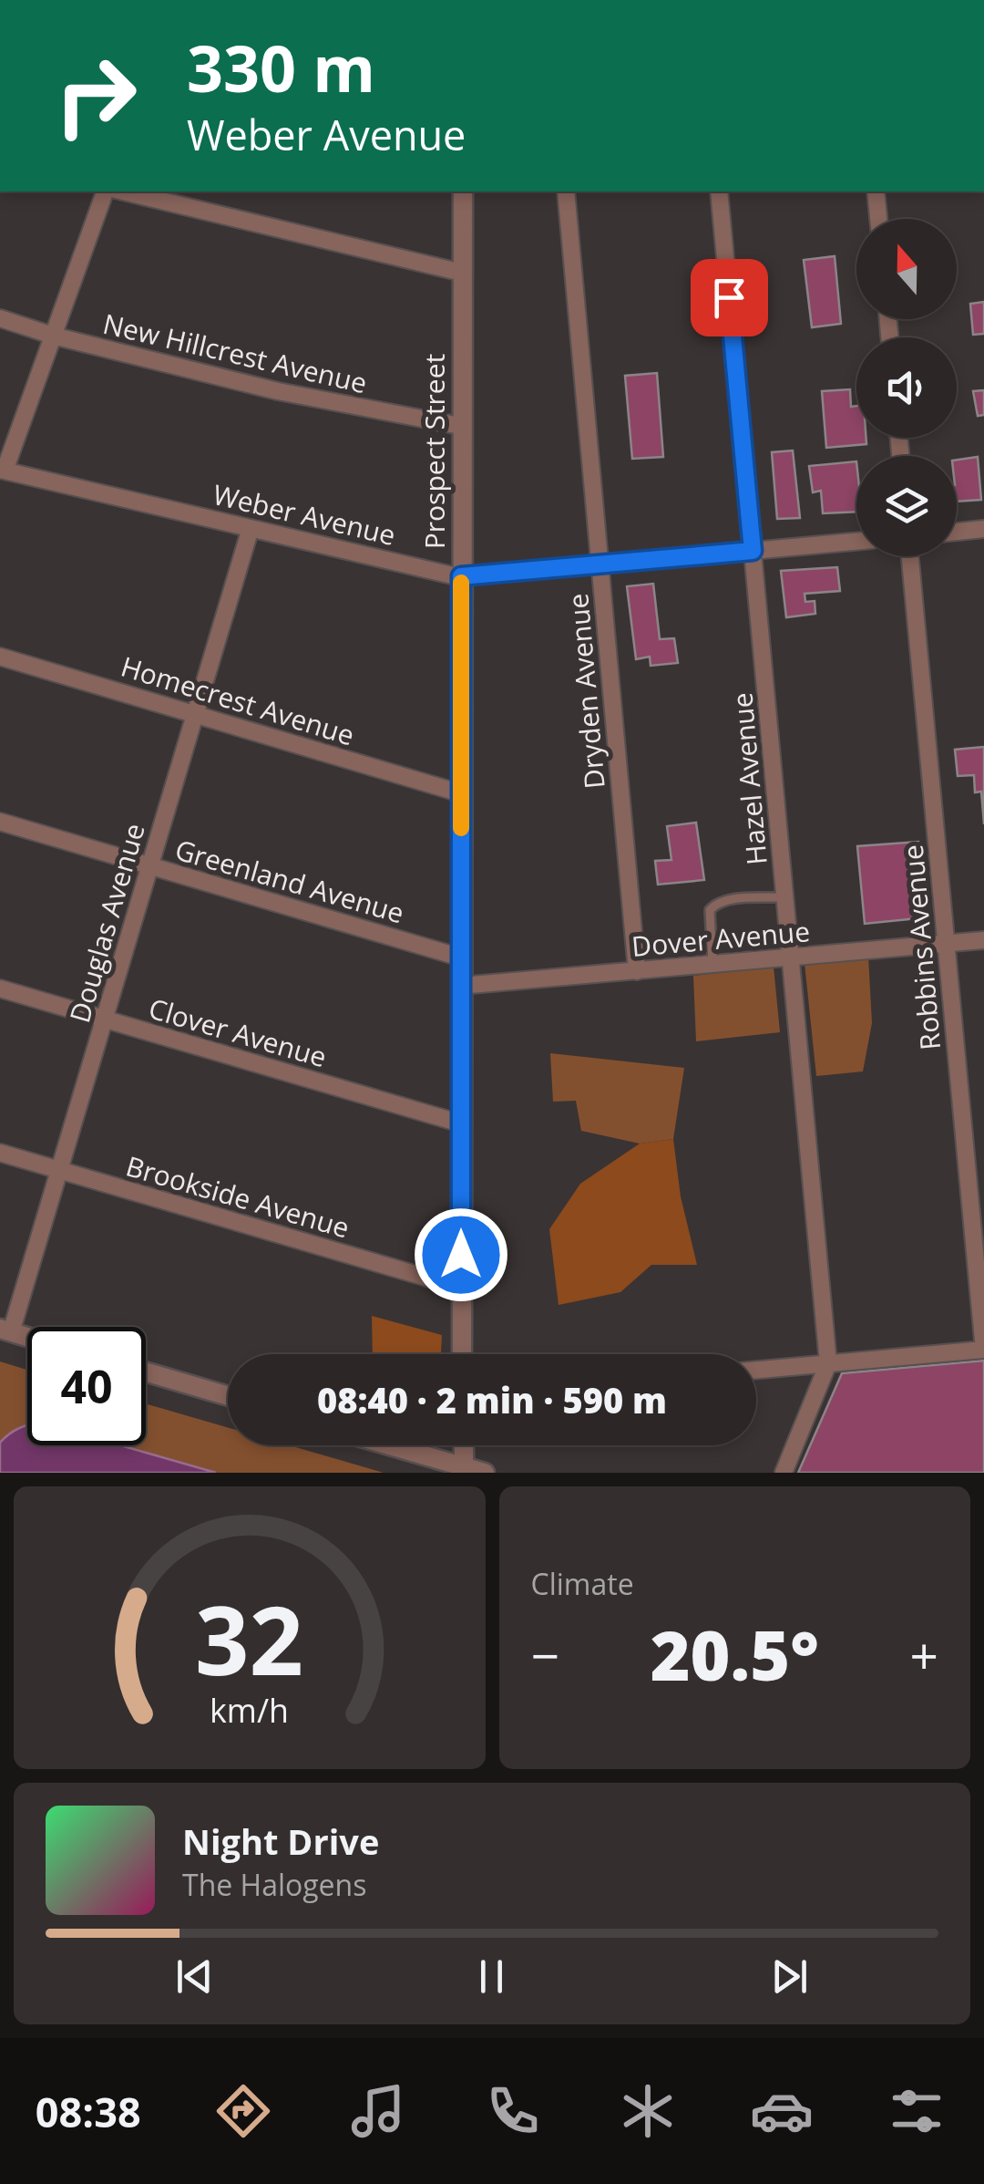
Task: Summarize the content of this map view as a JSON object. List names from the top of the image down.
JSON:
{
  "streets": {
    "street": [
      "New Hillcrest Avenue",
      "Prospect Street",
      "Weber Avenue",
      "Dryden Avenue",
      "Homecrest Avenue",
      "Hazel Avenue",
      "Greenland Avenue",
      "Douglas Avenue",
      "Dover Avenue",
      "Robbins Avenue",
      "Clover Avenue",
      "Brookside Avenue"
    ]
  },
  "crossings": [
    ["New Hillcrest Avenue", "Prospect Street"],
    ["Prospect Street", "Weber Avenue"],
    ["Prospect Street", "Homecrest Avenue"],
    ["Prospect Street", "Greenland Avenue"],
    ["Prospect Street", "Dover Avenue"],
    ["Prospect Street", "Clover Avenue"],
    ["Prospect Street", "Brookside Avenue"],
    ["Weber Avenue", "Dryden Avenue"],
    ["Weber Avenue", "Hazel Avenue"],
    ["Weber Avenue", "Douglas Avenue"],
    ["Dryden Avenue", "Dover Avenue"],
    ["Homecrest Avenue", "Douglas Avenue"],
    ["Hazel Avenue", "Dover Avenue"],
    ["Greenland Avenue", "Douglas Avenue"],
    ["Douglas Avenue", "Clover Avenue"],
    ["Douglas Avenue", "Brookside Avenue"],
    ["Dover Avenue", "Robbins Avenue"]
  ],
  "north": "top",
  "page": {
    "turn": ["330 m", "Weber Avenue"],
    "limit": "40",
    "trip": "08:40 · 2 min · 590 m",
    "tile": "Climate",
    "heat": ["−", "20.5°", "+"],
    "song": ["Night Drive", "The Halogens"],
    "tabs": "08:38",
    "gauge": ["32", "km/h"]
  }
}
